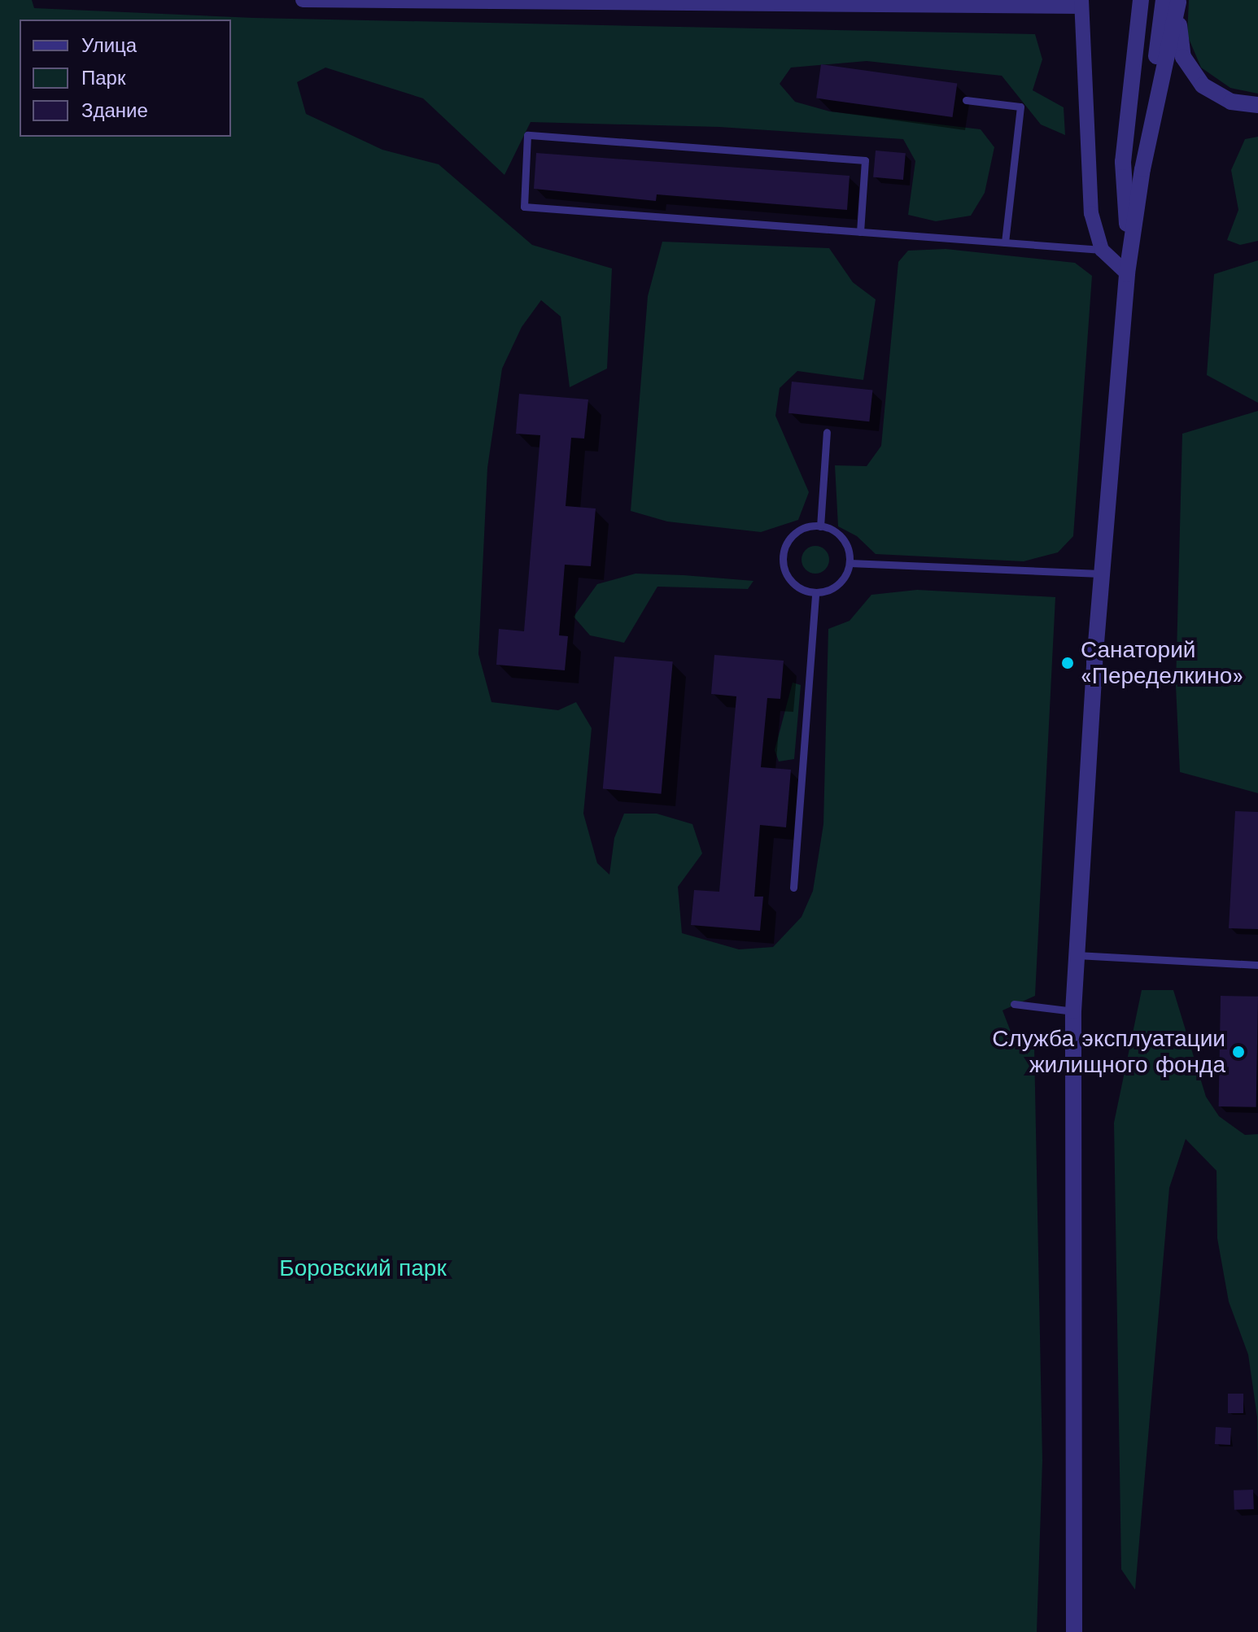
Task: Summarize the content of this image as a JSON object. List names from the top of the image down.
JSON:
{
  "parks": ["Боровский парк"],
  "places": ["Санаторий «Переделкино»", "Служба эксплуатации жилищного фонда"],
  "legend": ["Улица", "Парк", "Здание"]
}
